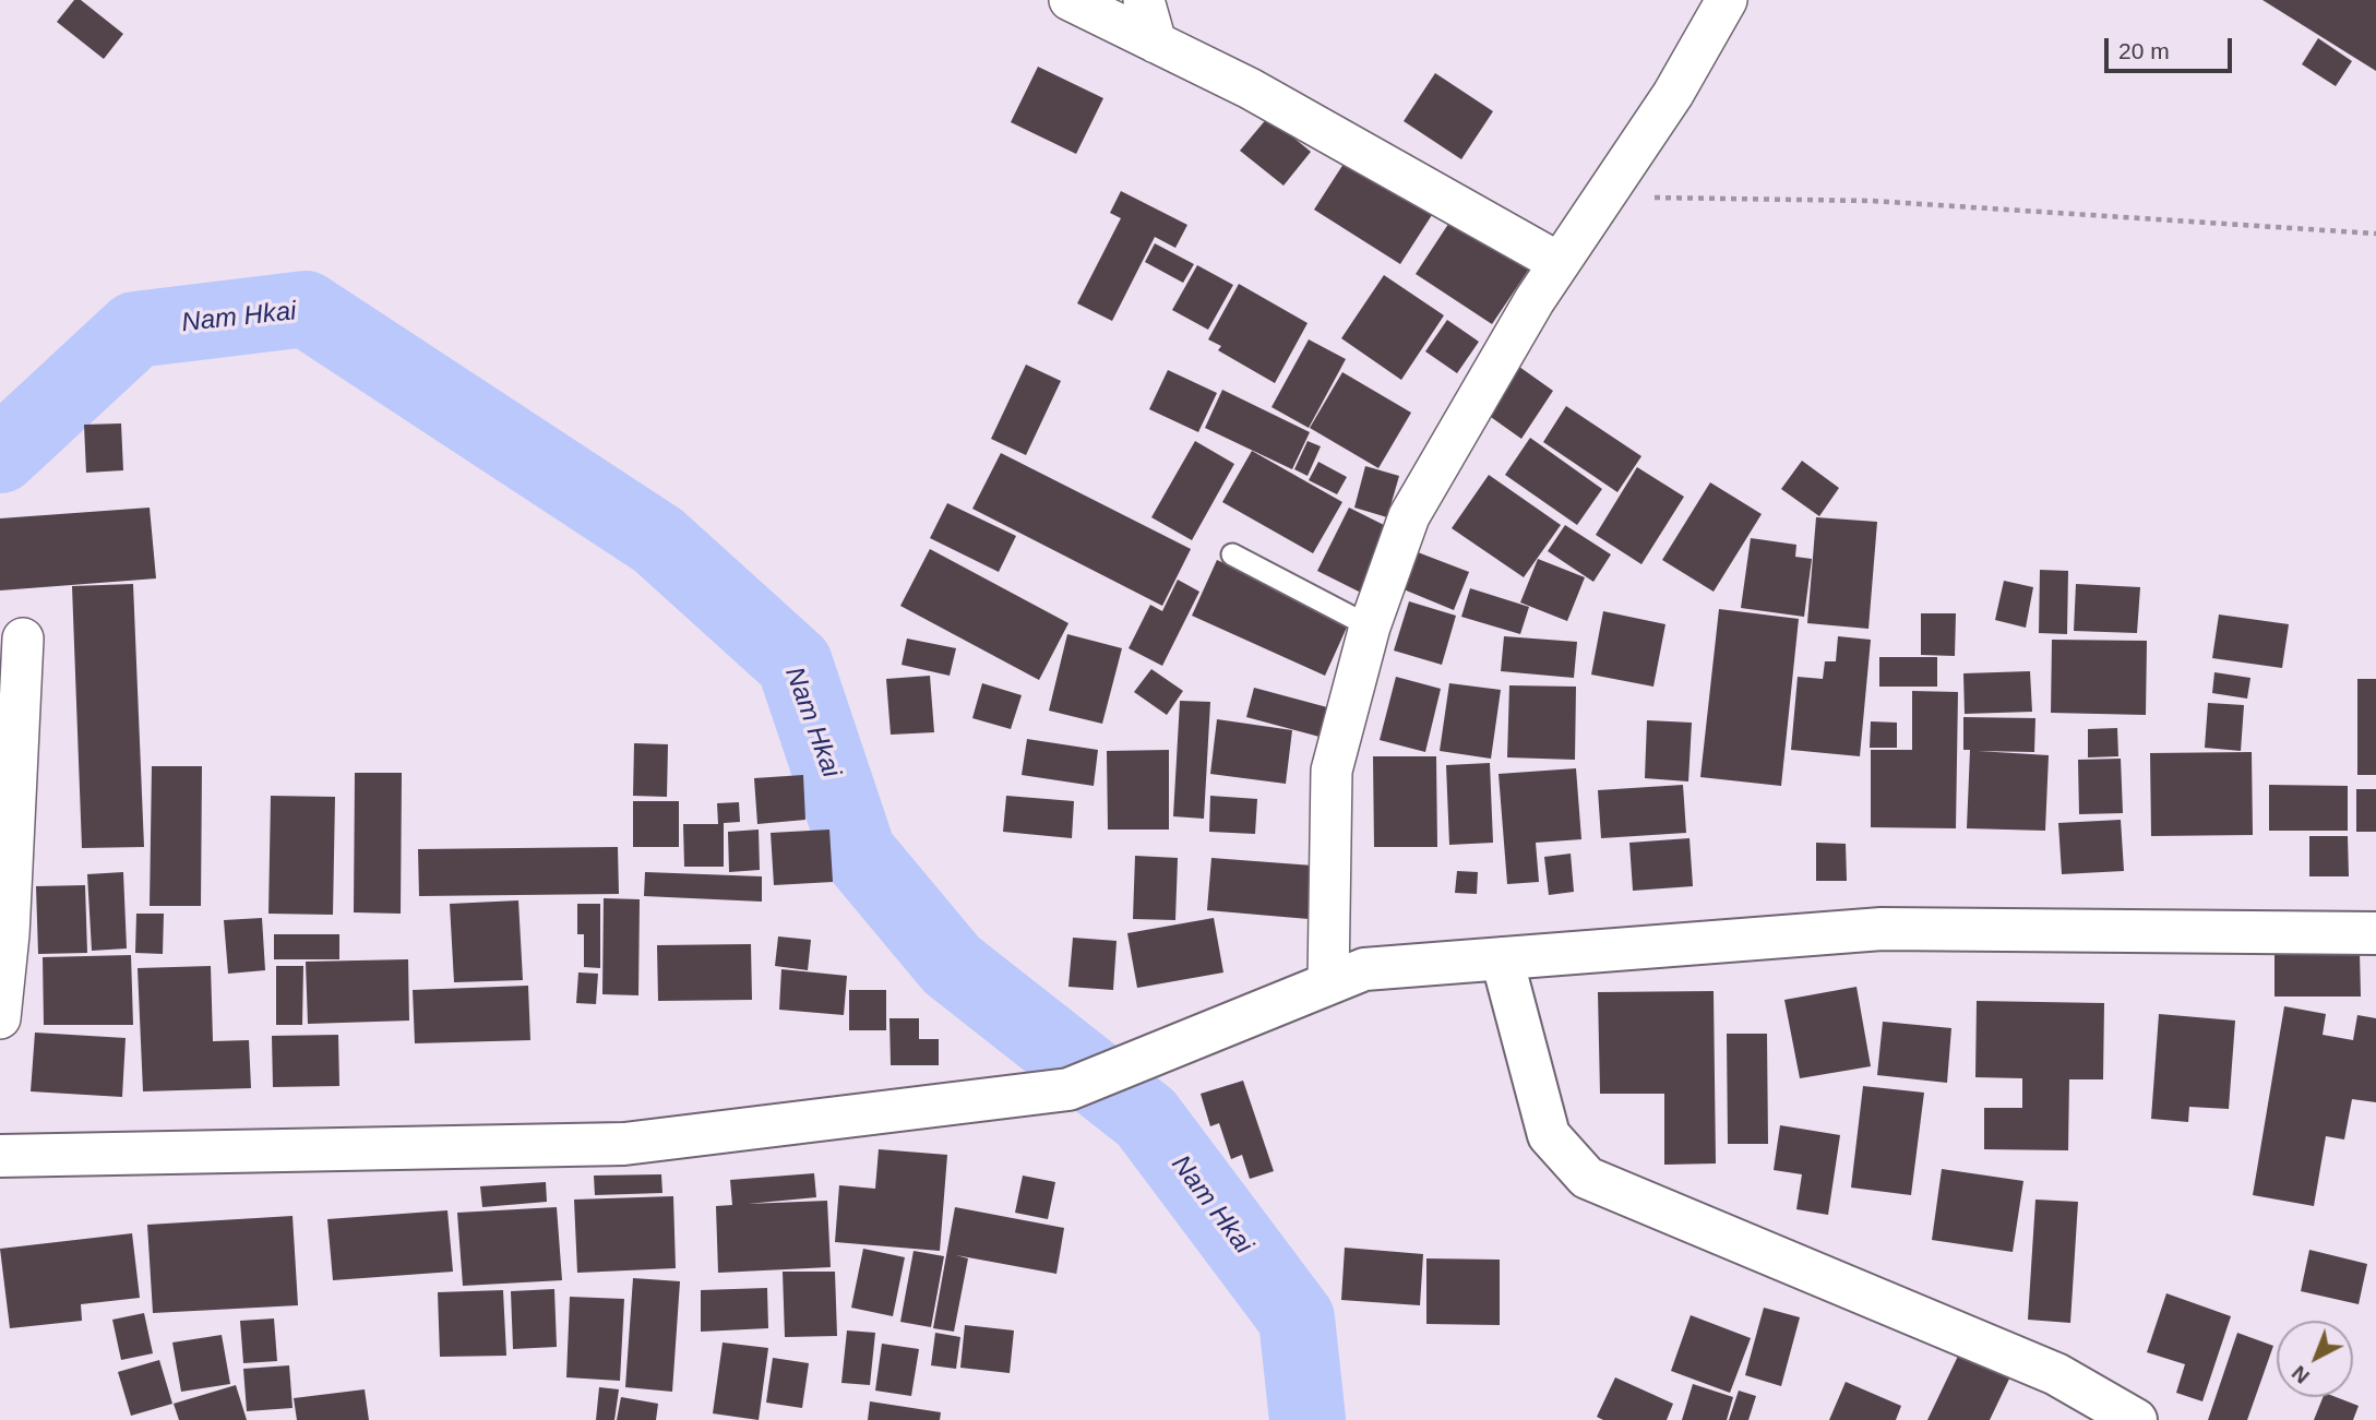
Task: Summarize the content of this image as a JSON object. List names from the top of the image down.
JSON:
{
  "water": ["Nam Hkai"],
  "scale_bar": "20 m",
  "north": "bottom left"
}
